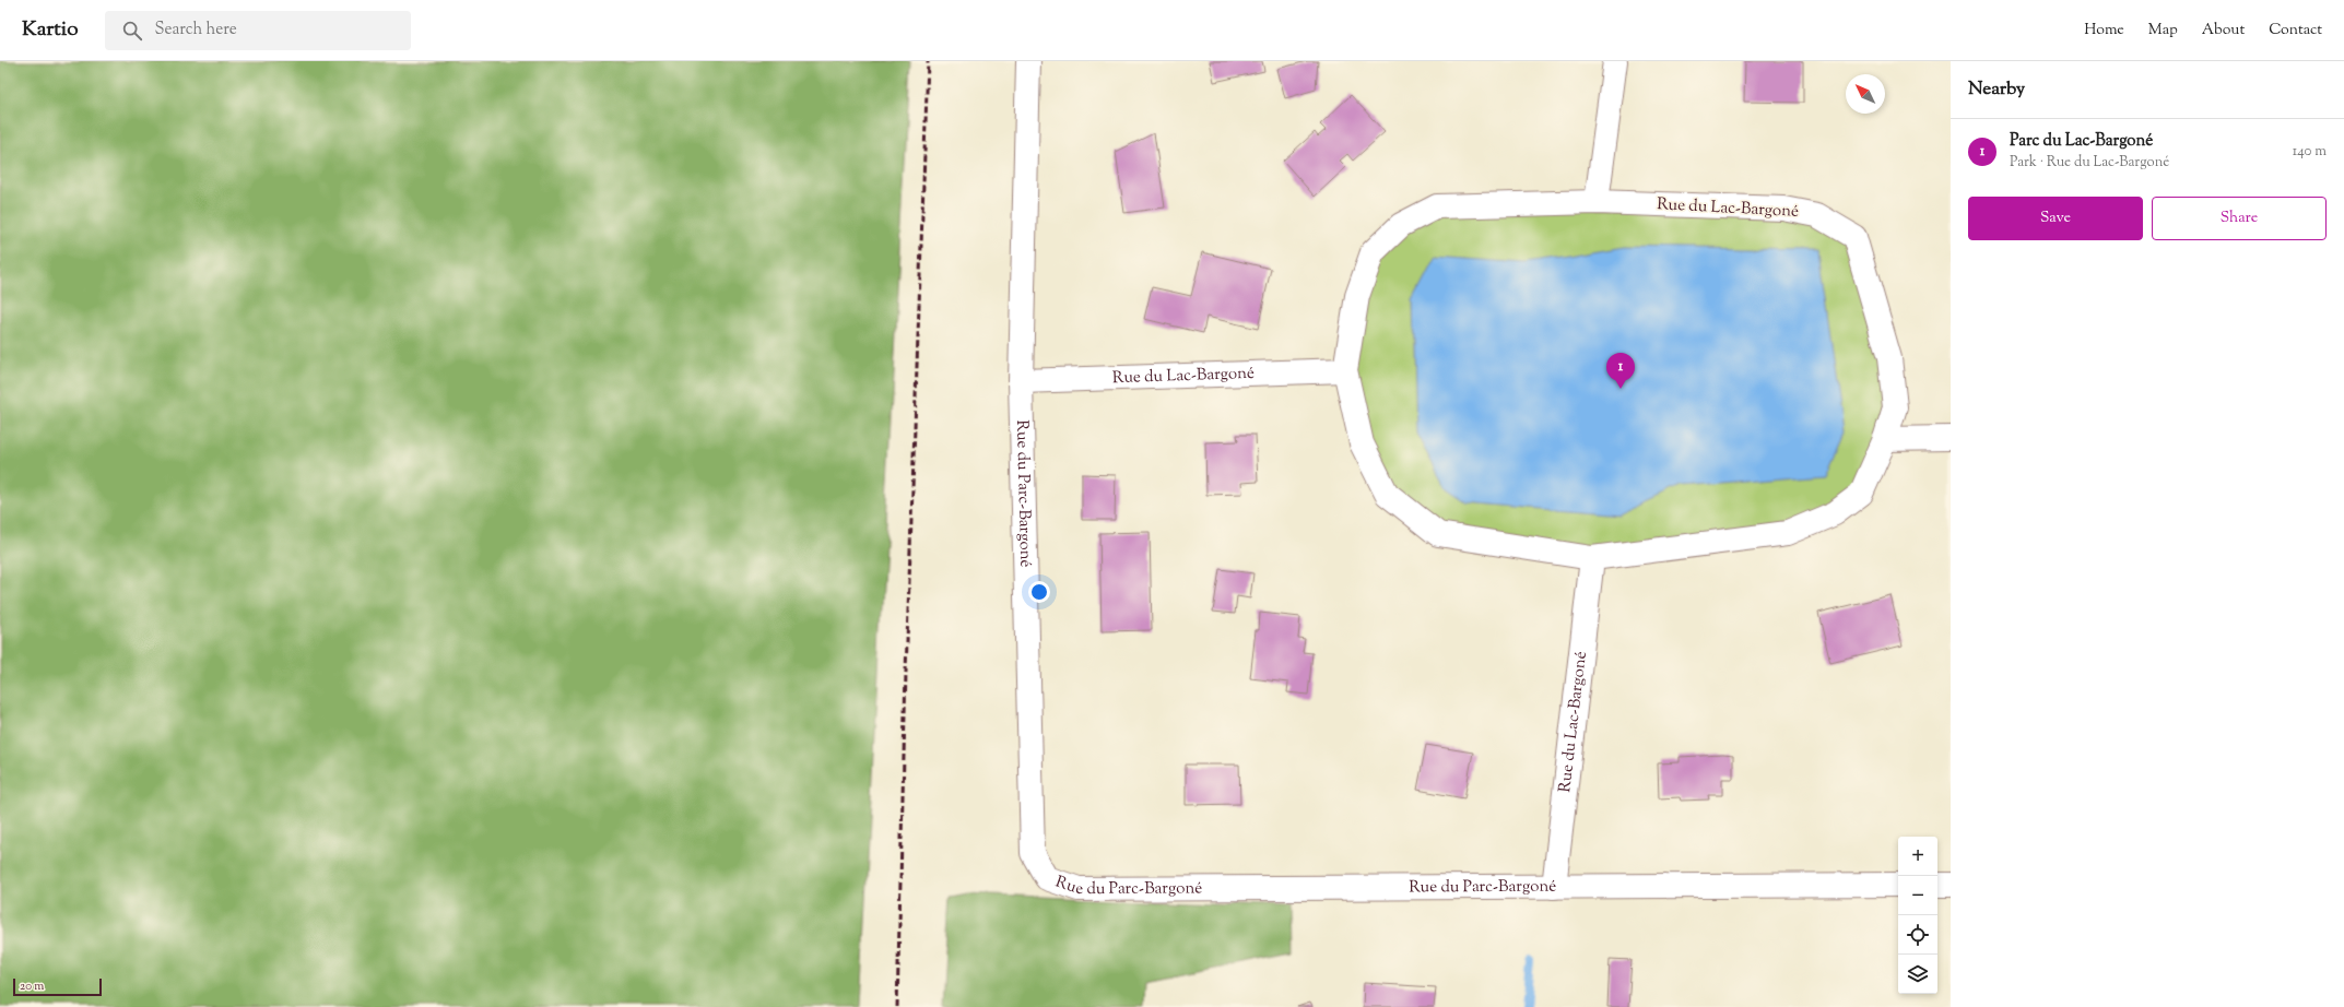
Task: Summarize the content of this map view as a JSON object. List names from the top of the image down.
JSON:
{
  "streets": {
    "street": ["Rue du Lac-Bargoné", "Rue du Parc-Bargoné"]
  },
  "crossings": [
    ["Rue du Lac-Bargoné", "Rue du Parc-Bargoné"]
  ],
  "scale_bar": "20 m",
  "north": "top left",
  "page": {
    "header": "Kartio",
    "search": "Search here",
    "nav": [
      "Home",
      "Map",
      "About",
      "Contact"
    ],
    "heading": "Nearby",
    "list": [
      {
        "mark": "1",
        "name": "Parc du Lac-Bargoné",
        "note": "Park · Rue du Lac-Bargoné",
        "value": "140 m"
      }
    ],
    "buttons": ["Save", "Share"],
    "pins": "1",
    "map_buttons": ["+", "−"],
    "scale": "20 m"
  }
}
